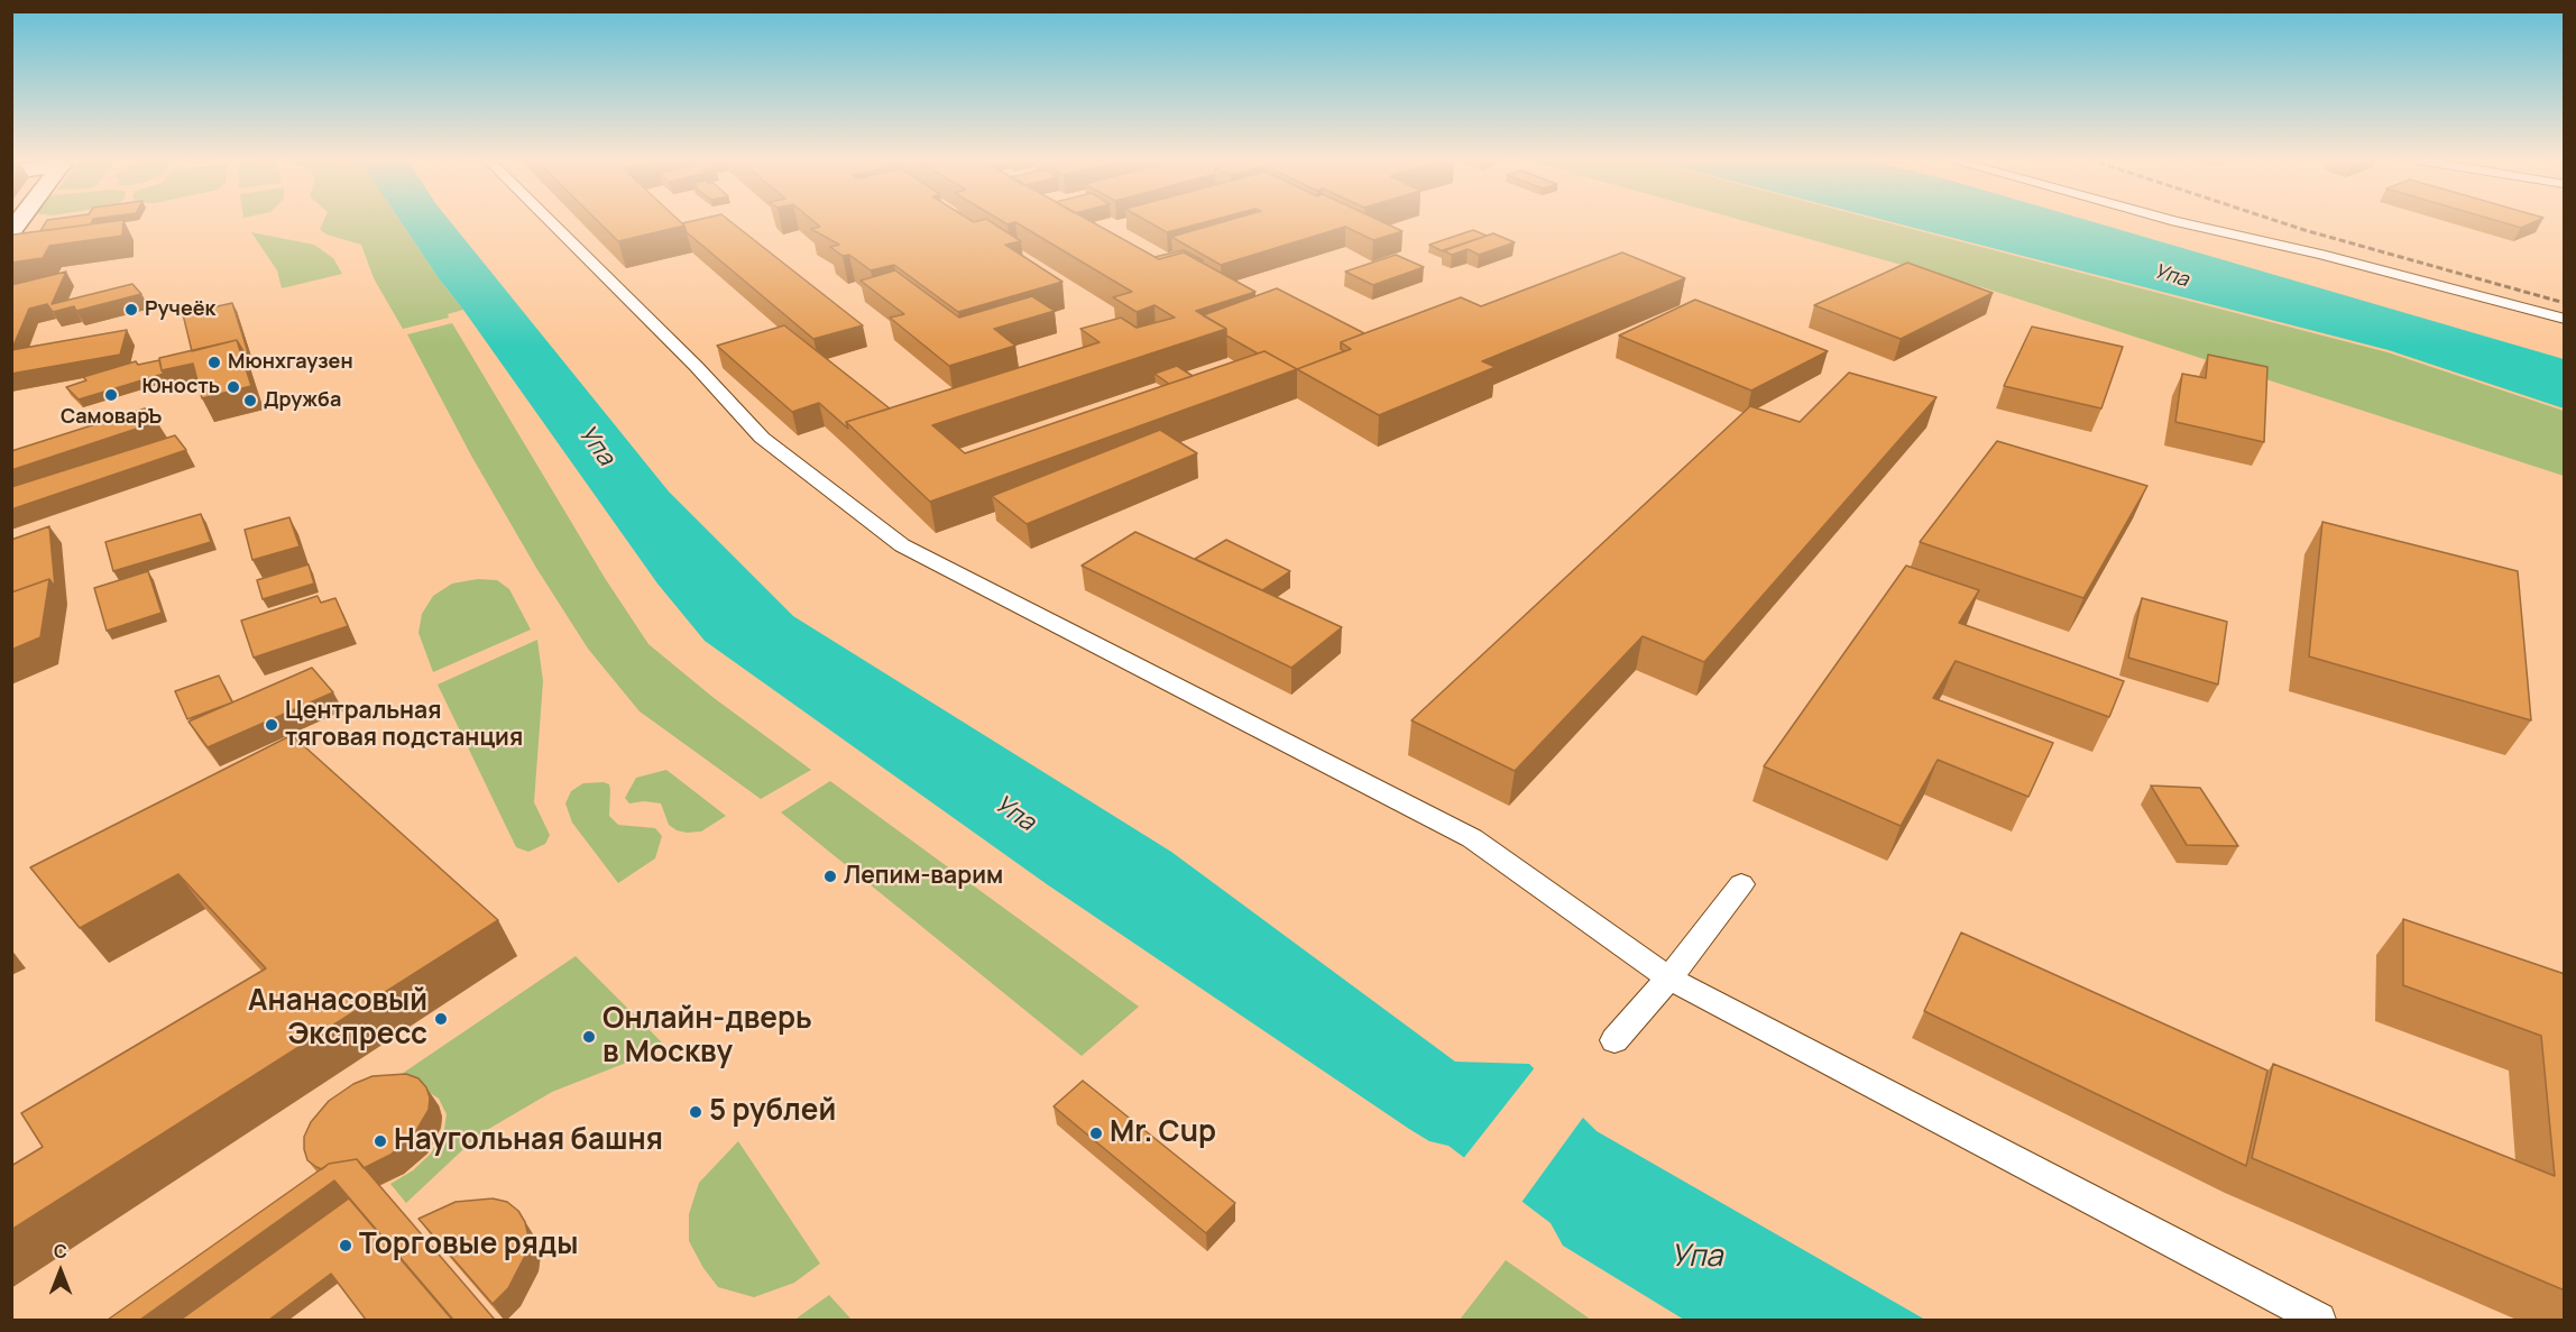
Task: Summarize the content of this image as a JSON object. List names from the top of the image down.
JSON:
{
  "water": ["Упа"],
  "places": [
    "Ручеёк",
    "Мюнхгаузен",
    "Юность",
    "СамоварЪ",
    "Дружба",
    "Центральная тяговая подстанция",
    "Лепим-варим",
    "Ананасовый Экспресс",
    "Онлайн-дверь в Москву",
    "5 рублей",
    "Mr. Cup",
    "Наугольная башня",
    "Торговые ряды"
  ],
  "north": "top"
}
